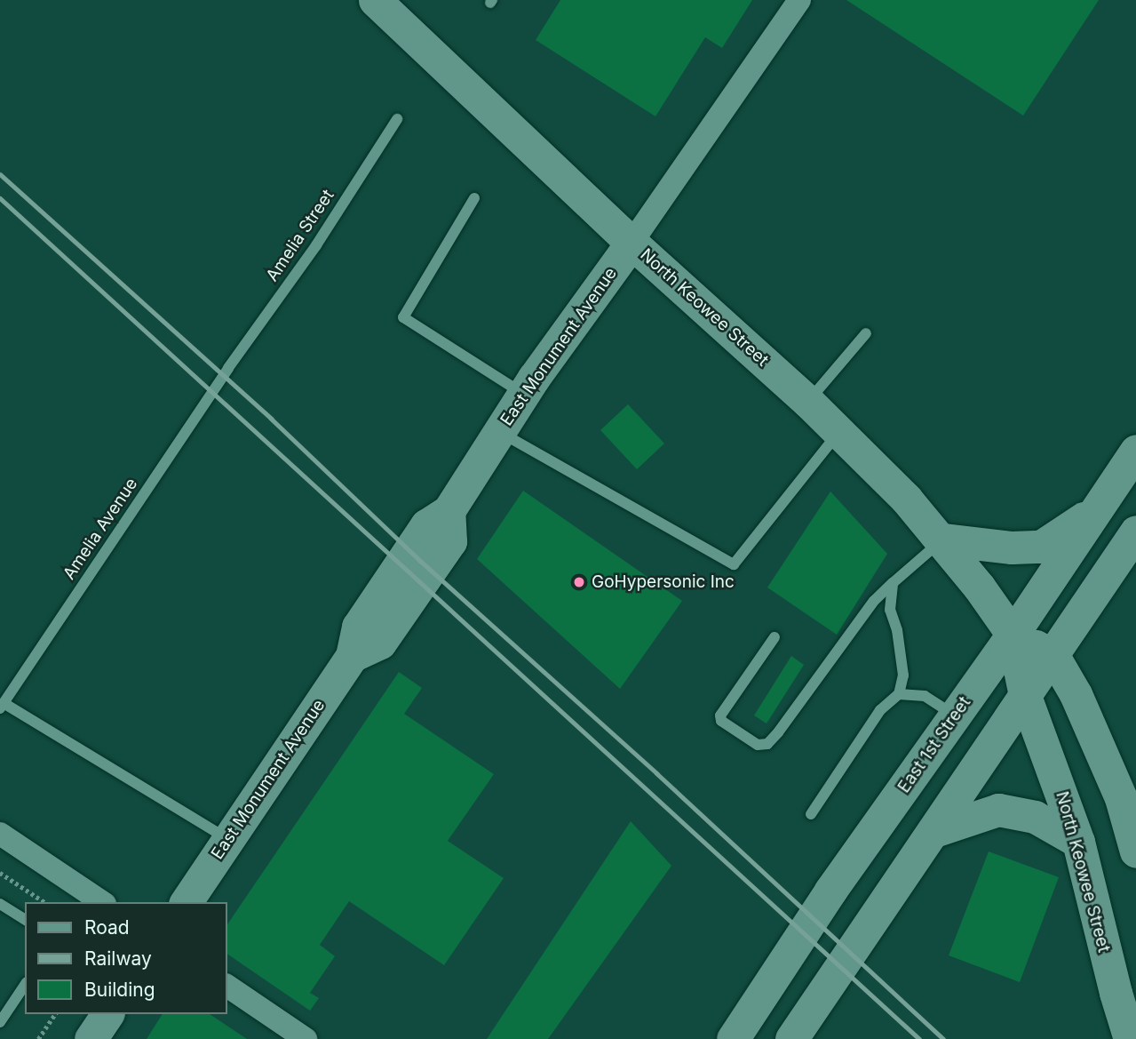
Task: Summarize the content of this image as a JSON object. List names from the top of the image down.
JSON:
{
  "streets": {
    "main road": ["North Keowee Street", "East Monument Avenue", "East 1st Street"],
    "lane": ["Amelia Street", "Amelia Avenue"]
  },
  "crossings": [
    ["Amelia Street", "Amelia Avenue"],
    ["North Keowee Street", "East Monument Avenue"],
    ["North Keowee Street", "East 1st Street"]
  ],
  "places": ["GoHypersonic Inc"],
  "legend": ["Road", "Railway", "Building"]
}
